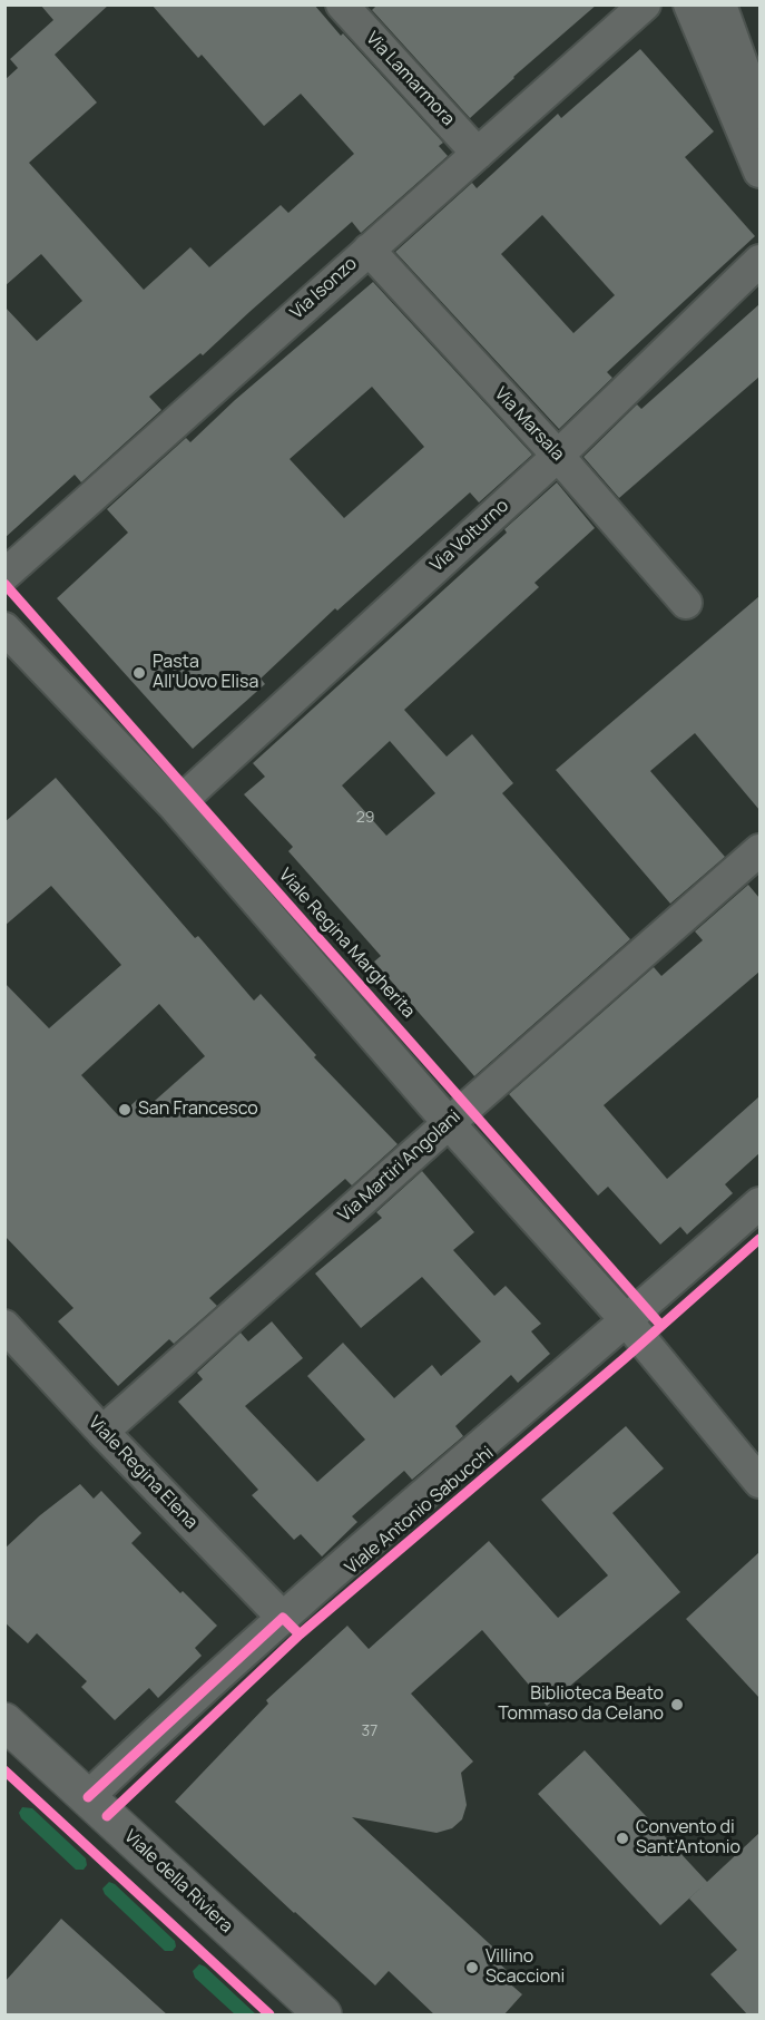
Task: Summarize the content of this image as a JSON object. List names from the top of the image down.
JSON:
{
  "streets": {
    "street": [
      "Via Lamarmora",
      "Via Isonzo",
      "Via Marsala",
      "Via Volturno",
      "Via Martiri Angolani",
      "Viale Regina Elena",
      "Viale Antonio Sabucchi",
      "Viale della Riviera"
    ],
    "cycle path": ["Viale Regina Margherita"]
  },
  "crossings": [
    ["Via Lamarmora", "Via Isonzo"],
    ["Via Isonzo", "Via Marsala"],
    ["Via Marsala", "Via Volturno"],
    ["Via Martiri Angolani", "Viale Regina Elena"],
    ["Viale Regina Elena", "Viale Antonio Sabucchi"],
    ["Viale Antonio Sabucchi", "Viale della Riviera"]
  ],
  "places": [
    "Pasta All'Uovo Elisa",
    "San Francesco",
    "Biblioteca Beato Tommaso da Celano",
    "Convento di Sant'Antonio",
    "Villino Scaccioni"
  ],
  "house_numbers": ["29", "37"]
}
